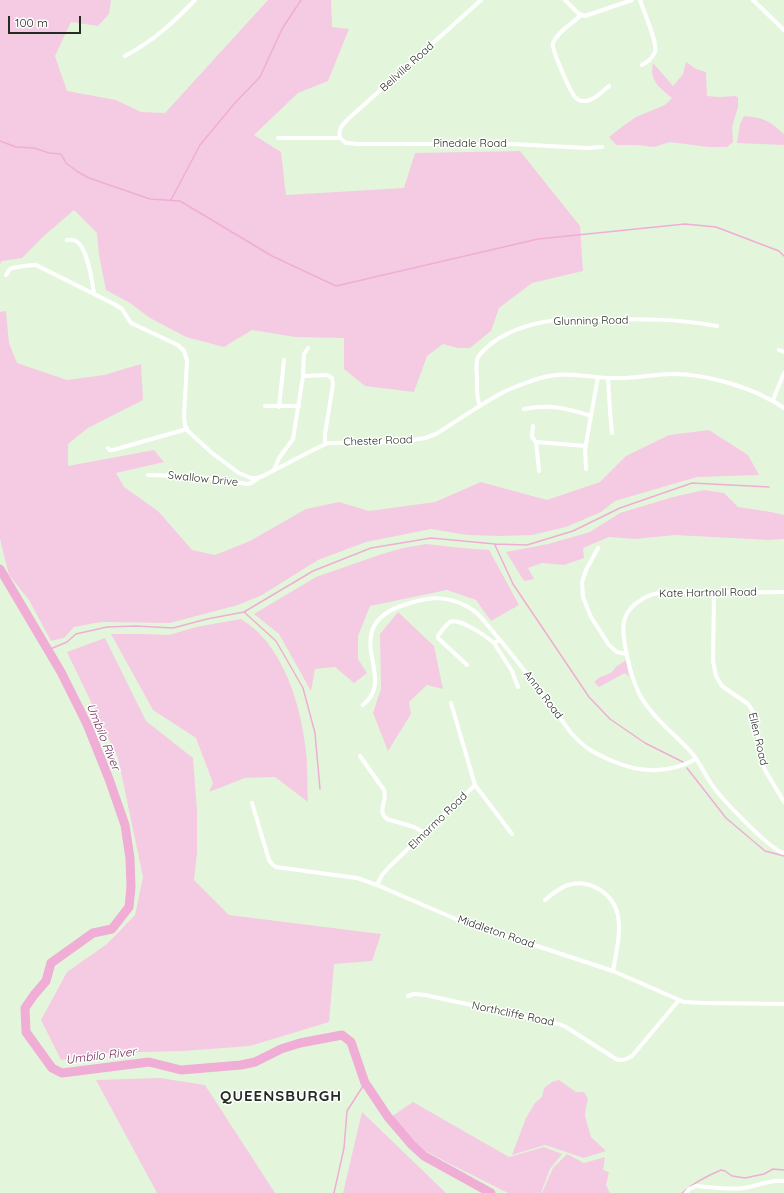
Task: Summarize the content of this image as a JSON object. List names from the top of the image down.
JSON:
{
  "streets": {
    "street": [
      "Bellville Road",
      "Pinedale Road",
      "Glunning Road",
      "Chester Road",
      "Swallow Drive",
      "Kate Hartnoll Road",
      "Anna Road",
      "Ellen Road",
      "Elmarmo Road",
      "Middleton Road",
      "Northcliffe Road"
    ]
  },
  "crossings": [
    ["Bellville Road", "Pinedale Road"],
    ["Glunning Road", "Chester Road"],
    ["Chester Road", "Swallow Drive"],
    ["Kate Hartnoll Road", "Anna Road"],
    ["Kate Hartnoll Road", "Ellen Road"],
    ["Elmarmo Road", "Middleton Road"],
    ["Middleton Road", "Northcliffe Road"]
  ],
  "districts": ["QUEENSBURGH"],
  "water": ["Umbilo River"],
  "scale_bar": "100 m"
}
